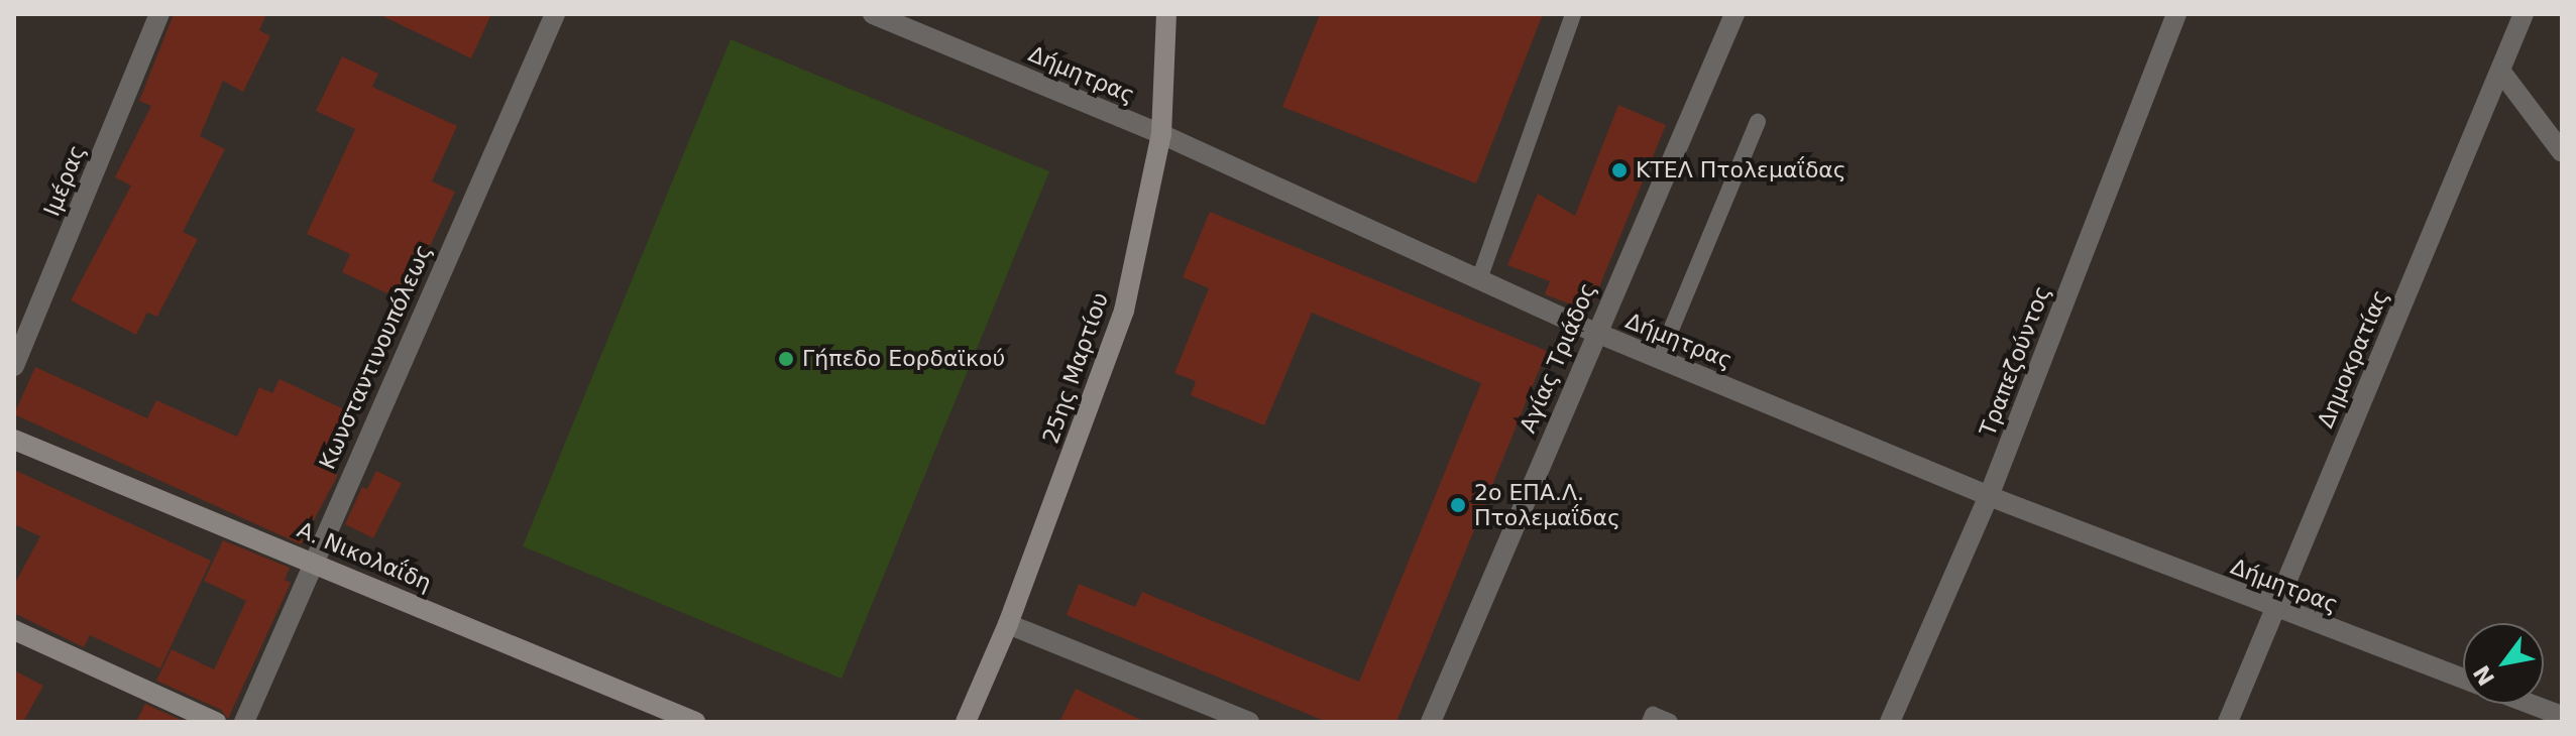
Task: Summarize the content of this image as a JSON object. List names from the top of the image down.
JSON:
{
  "streets": {
    "street": [
      "Δήμητρας",
      "Ιμέρας",
      "Κωνσταντινουπόλεως",
      "Αγίας Τριάδος",
      "Δημοκρατίας",
      "Τραπεζούντος",
      "25ης Μαρτίου",
      "Α. Νικολαΐδη"
    ]
  },
  "crossings": [
    ["Δήμητρας", "Αγίας Τριάδος"],
    ["Δήμητρας", "Δημοκρατίας"],
    ["Δήμητρας", "Τραπεζούντος"],
    ["Δήμητρας", "25ης Μαρτίου"],
    ["Κωνσταντινουπόλεως", "Α. Νικολαΐδη"]
  ],
  "places": ["ΚΤΕΛ Πτολεμαΐδας", "Γήπεδο Εορδαϊκού", "2ο ΕΠΑ.Λ. Πτολεμαΐδας"],
  "north": "bottom left"
}
